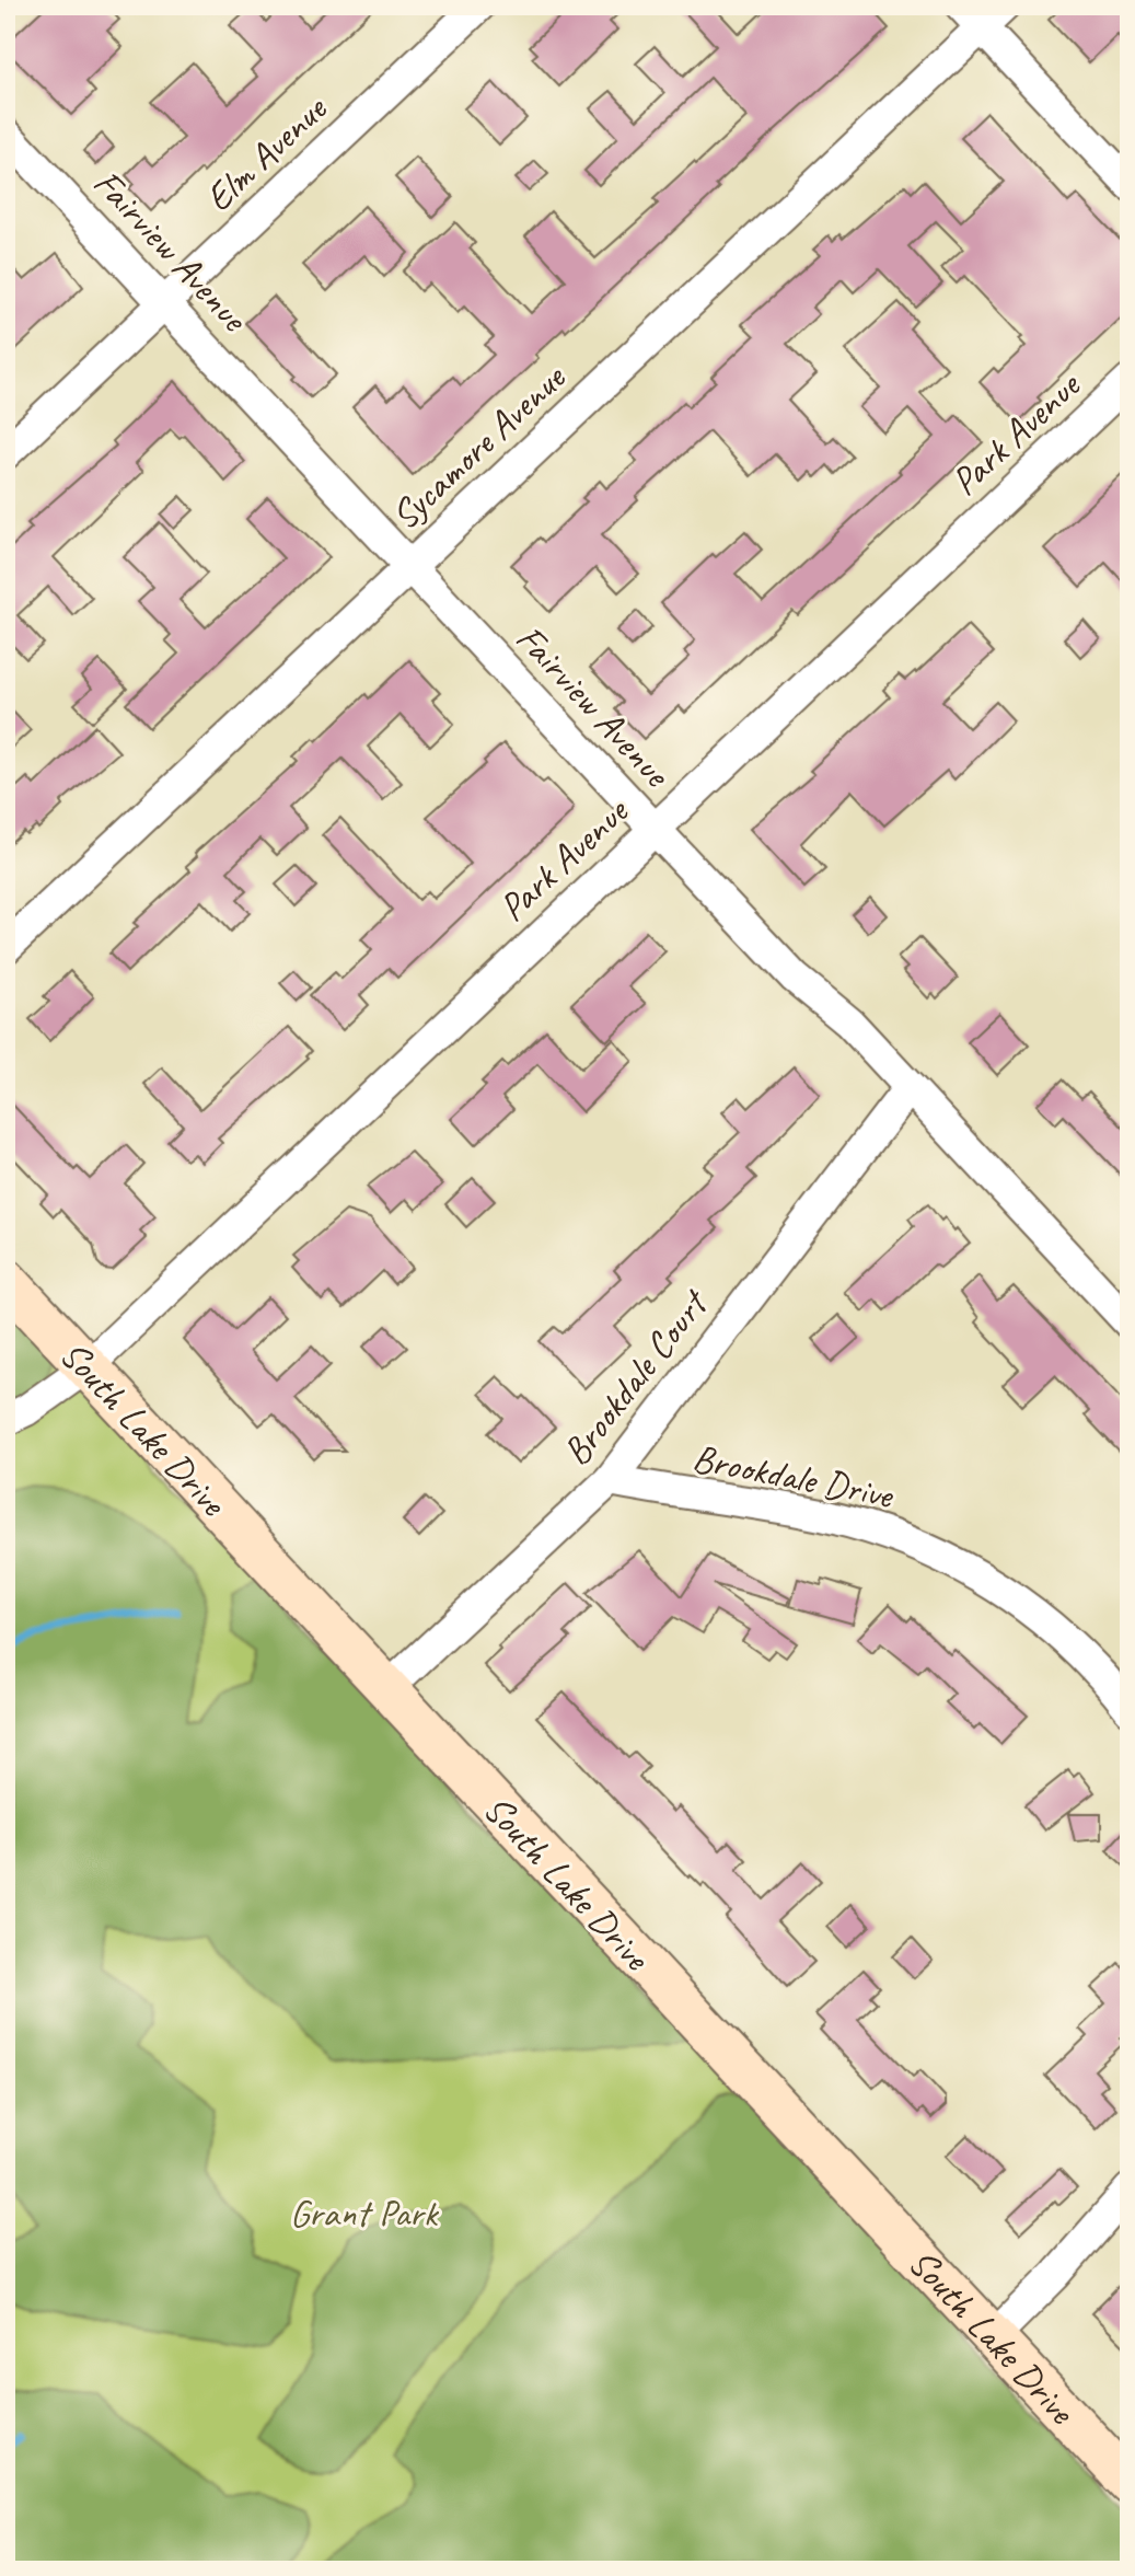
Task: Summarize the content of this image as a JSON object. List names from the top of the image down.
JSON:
{
  "streets": {
    "street": [
      "Elm Avenue",
      "Fairview Avenue",
      "Park Avenue",
      "Sycamore Avenue",
      "Brookdale Court",
      "South Lake Drive",
      "Brookdale Drive"
    ]
  },
  "crossings": [
    ["Elm Avenue", "Fairview Avenue"],
    ["Fairview Avenue", "Park Avenue"],
    ["Fairview Avenue", "Sycamore Avenue"],
    ["Fairview Avenue", "Brookdale Court"],
    ["Park Avenue", "South Lake Drive"],
    ["Brookdale Court", "South Lake Drive"],
    ["Brookdale Court", "Brookdale Drive"]
  ],
  "parks": ["Grant Park"]
}
